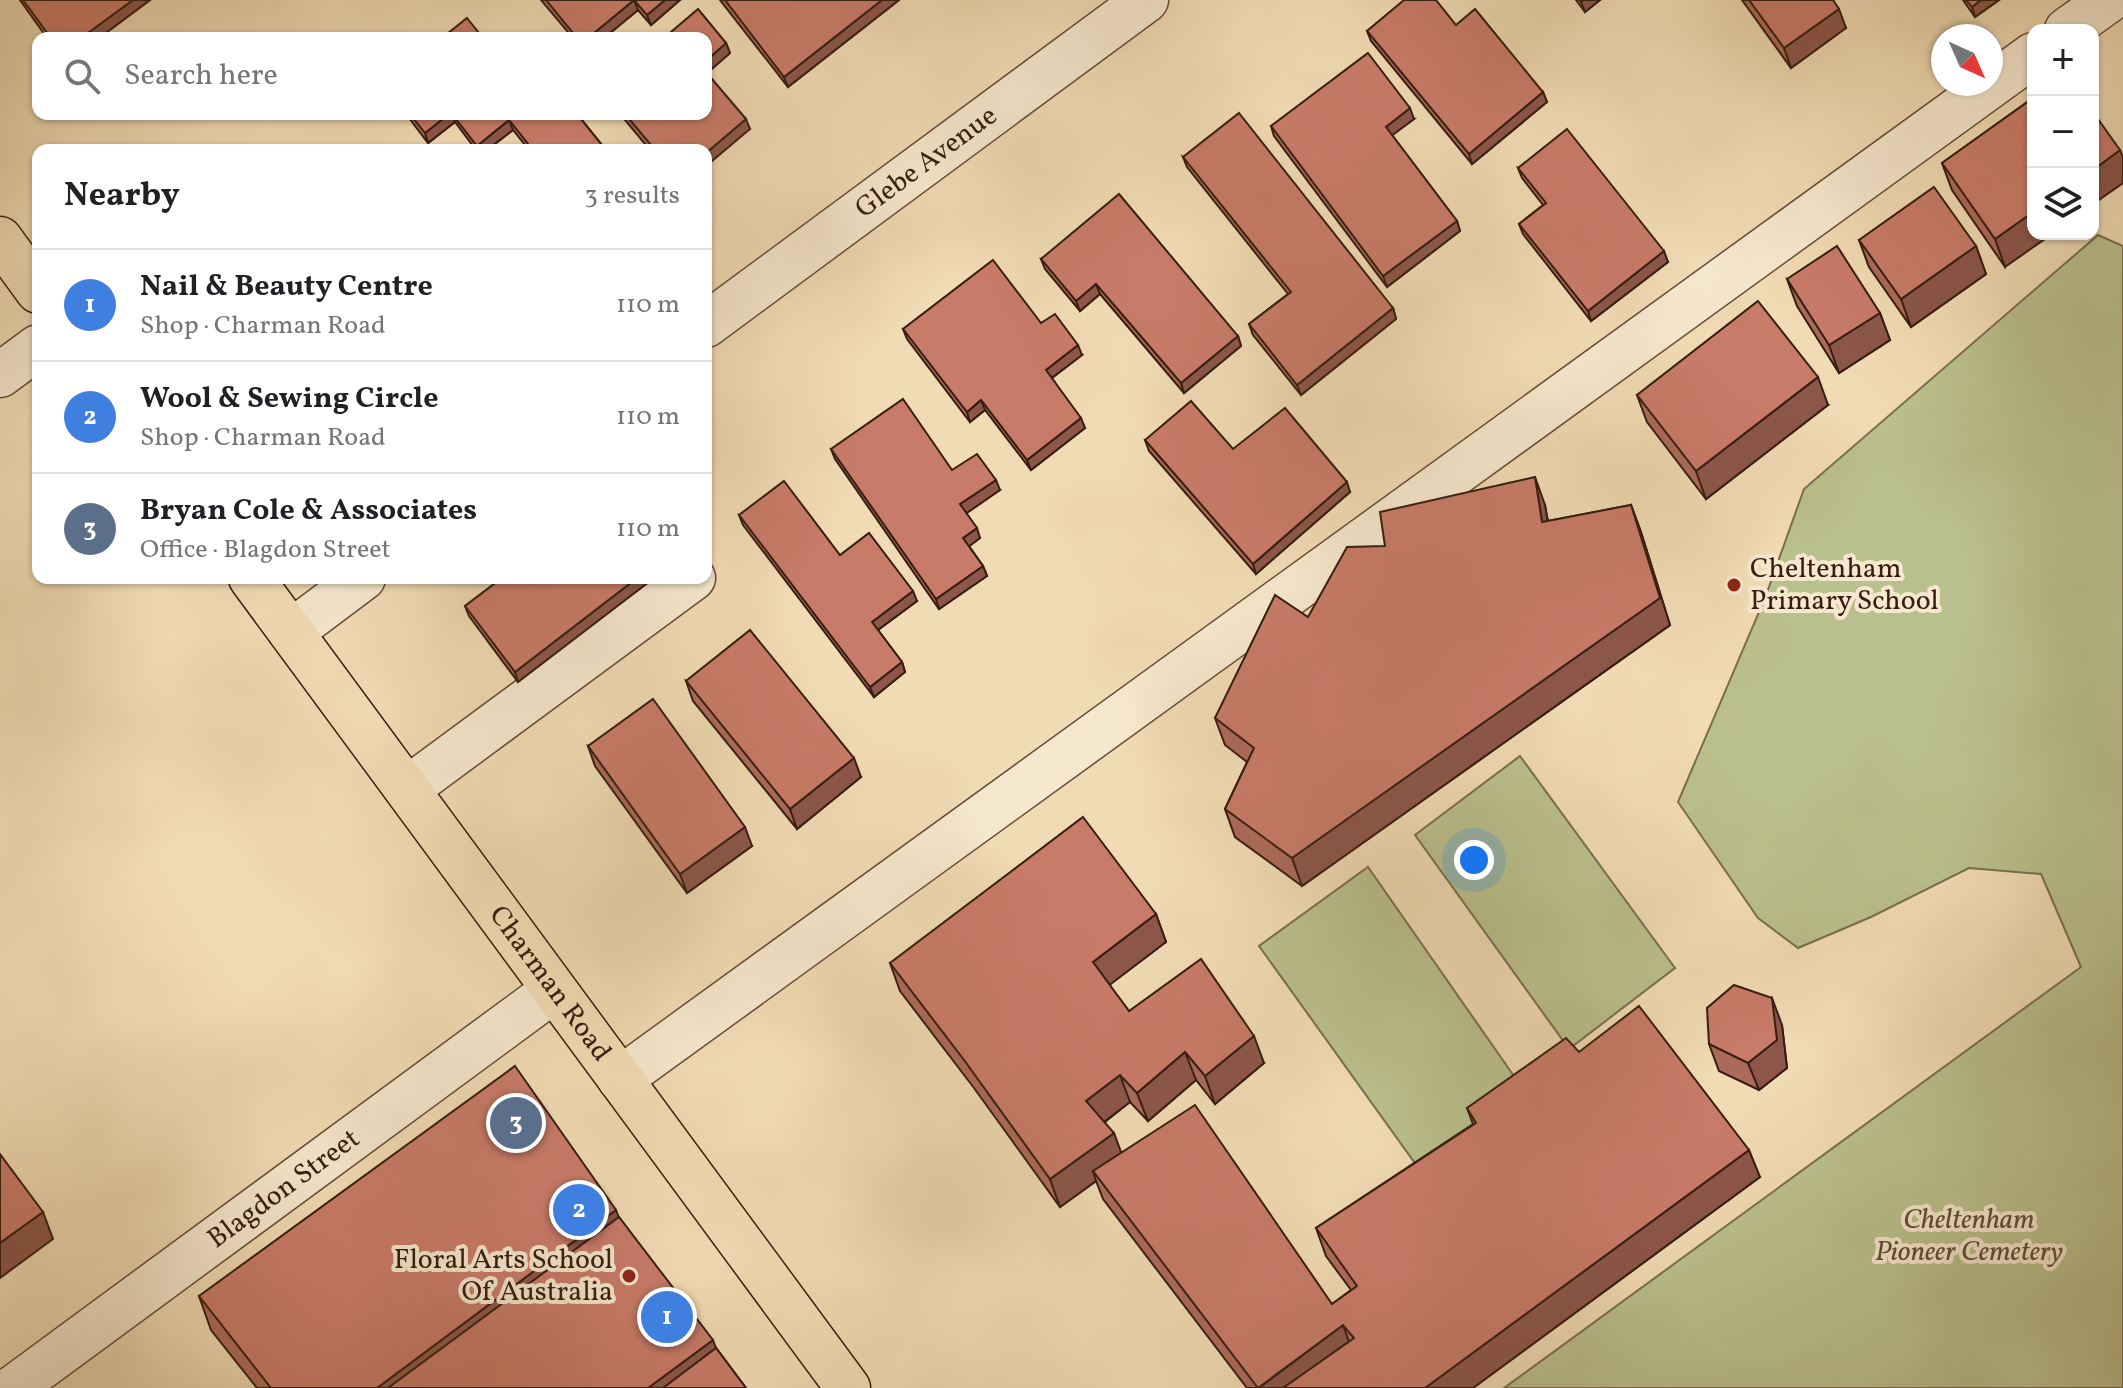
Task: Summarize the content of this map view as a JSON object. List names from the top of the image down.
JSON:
{
  "streets": {
    "main road": ["Charman Road"],
    "street": ["Glebe Avenue", "Blagdon Street"]
  },
  "crossings": [
    ["Charman Road", "Blagdon Street"]
  ],
  "parks": ["Cheltenham Pioneer Cemetery"],
  "places": ["Cheltenham Primary School", "Floral Arts School Of Australia"],
  "north": "bottom right",
  "page": {
    "map_buttons": ["+", "−"],
    "search": "Search here",
    "heading": ["Nearby", "3 results"],
    "list": [
      {
        "mark": "1",
        "name": "Nail & Beauty Centre",
        "note": "Shop · Charman Road",
        "value": "110 m"
      },
      {
        "mark": "2",
        "name": "Wool & Sewing Circle",
        "note": "Shop · Charman Road",
        "value": "110 m"
      },
      {
        "mark": "3",
        "name": "Bryan Cole & Associates",
        "note": "Office · Blagdon Street",
        "value": "110 m"
      }
    ],
    "pins": ["3", "2", "1"]
  }
}
